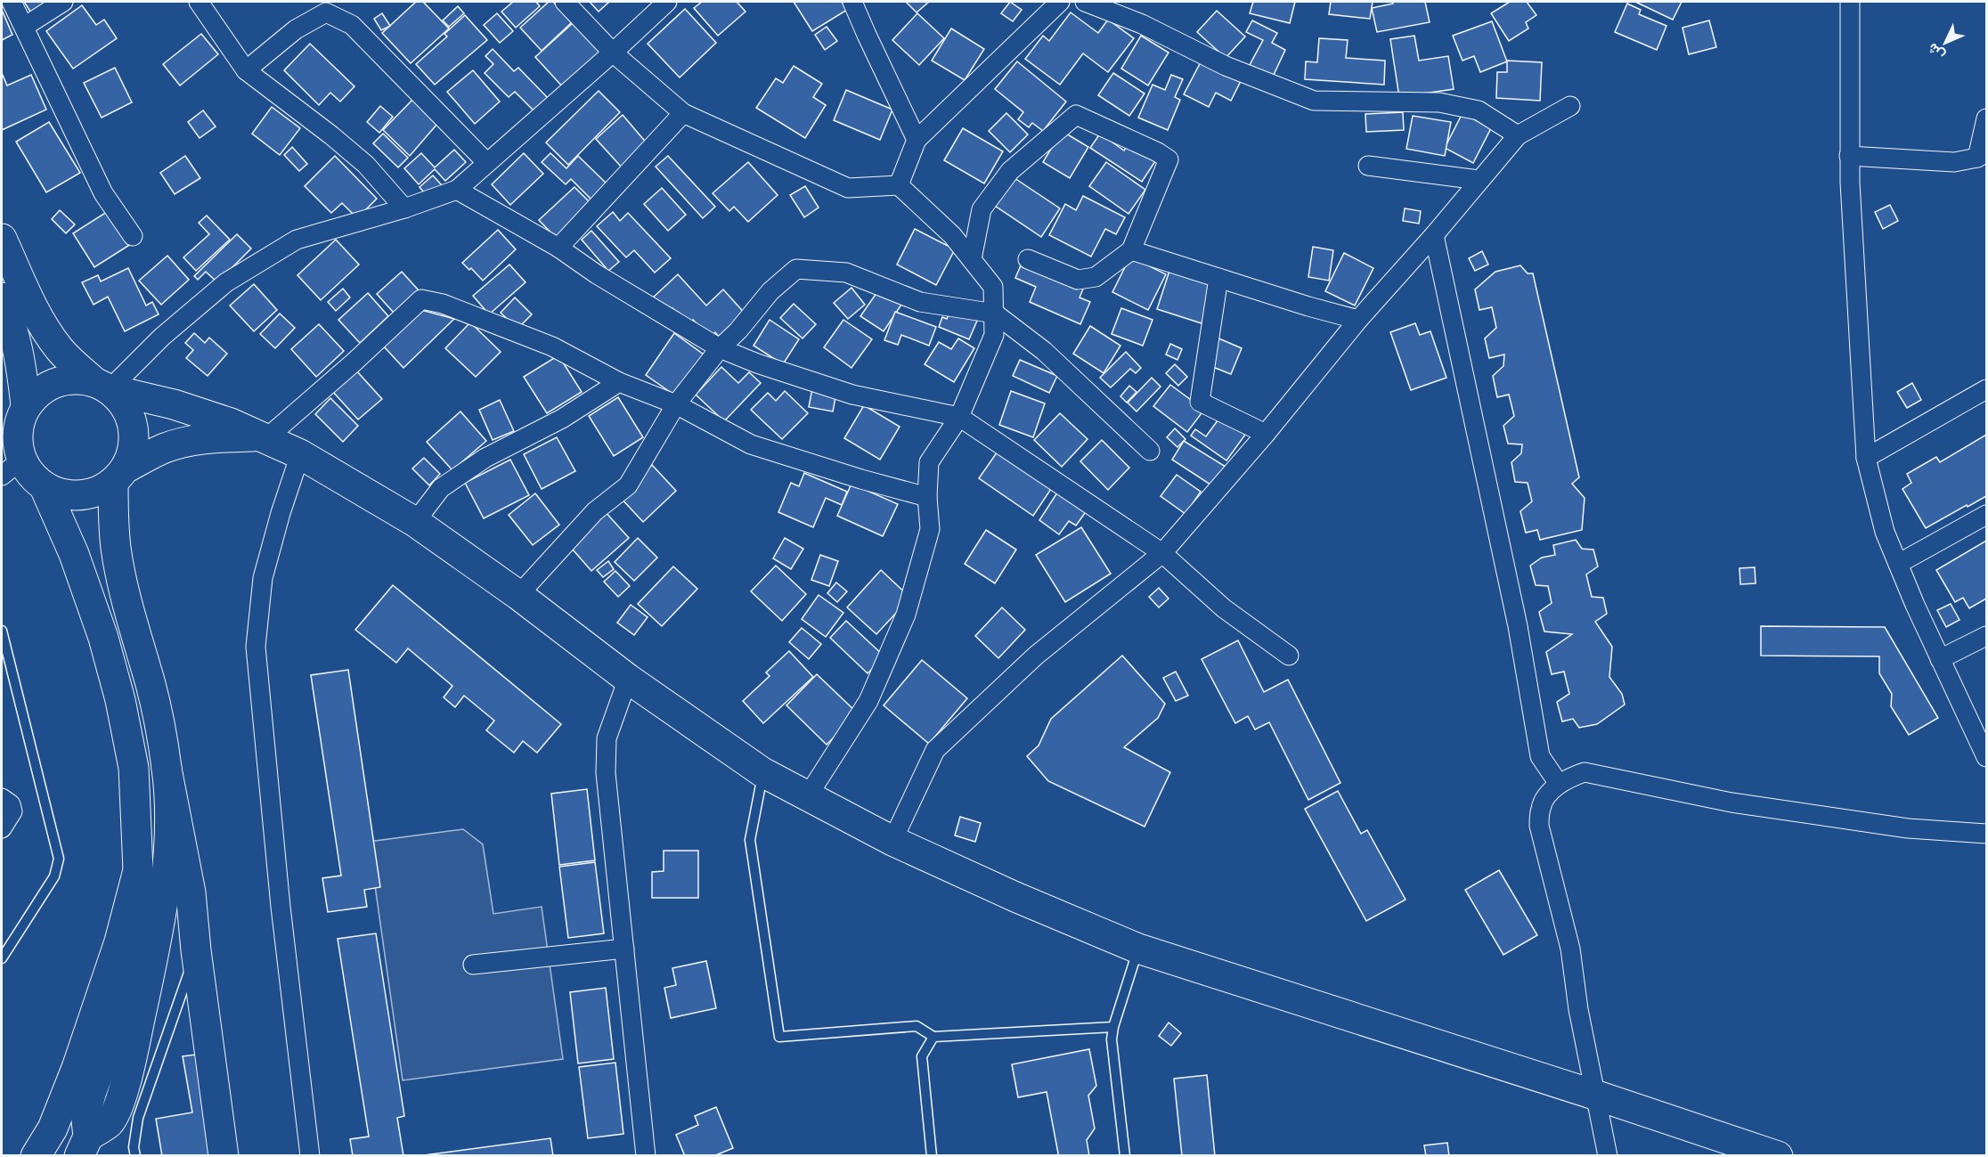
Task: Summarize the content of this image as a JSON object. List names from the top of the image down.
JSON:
{
  "north": "bottom left"
}
